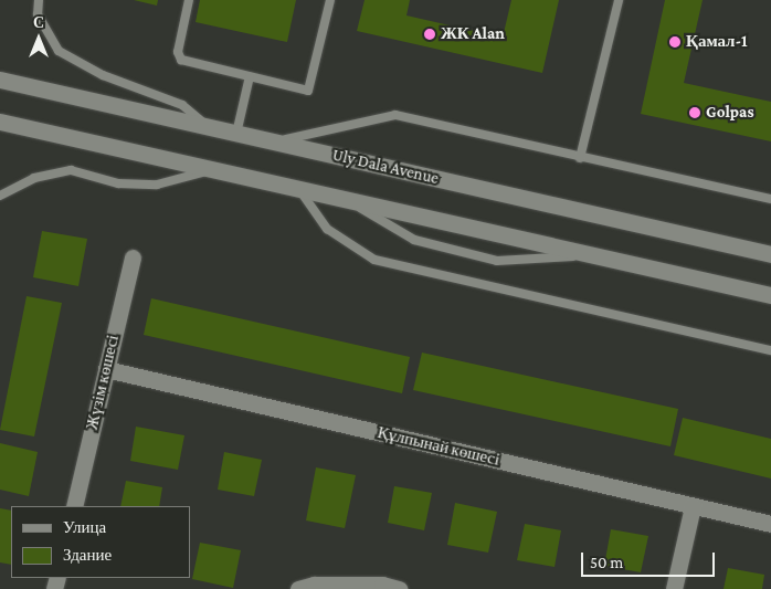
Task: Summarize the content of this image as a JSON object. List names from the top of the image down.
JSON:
{
  "streets": {
    "main road": ["Uly Dala Avenue", "Жүзім көшесі", "Құлпынай көшесі"]
  },
  "crossings": [
    ["Жүзім көшесі", "Құлпынай көшесі"]
  ],
  "places": ["ЖК Alan", "Қамал-1", "Golpas"],
  "legend": ["Улица", "Здание"],
  "scale_bar": "50 m",
  "north": "top"
}
